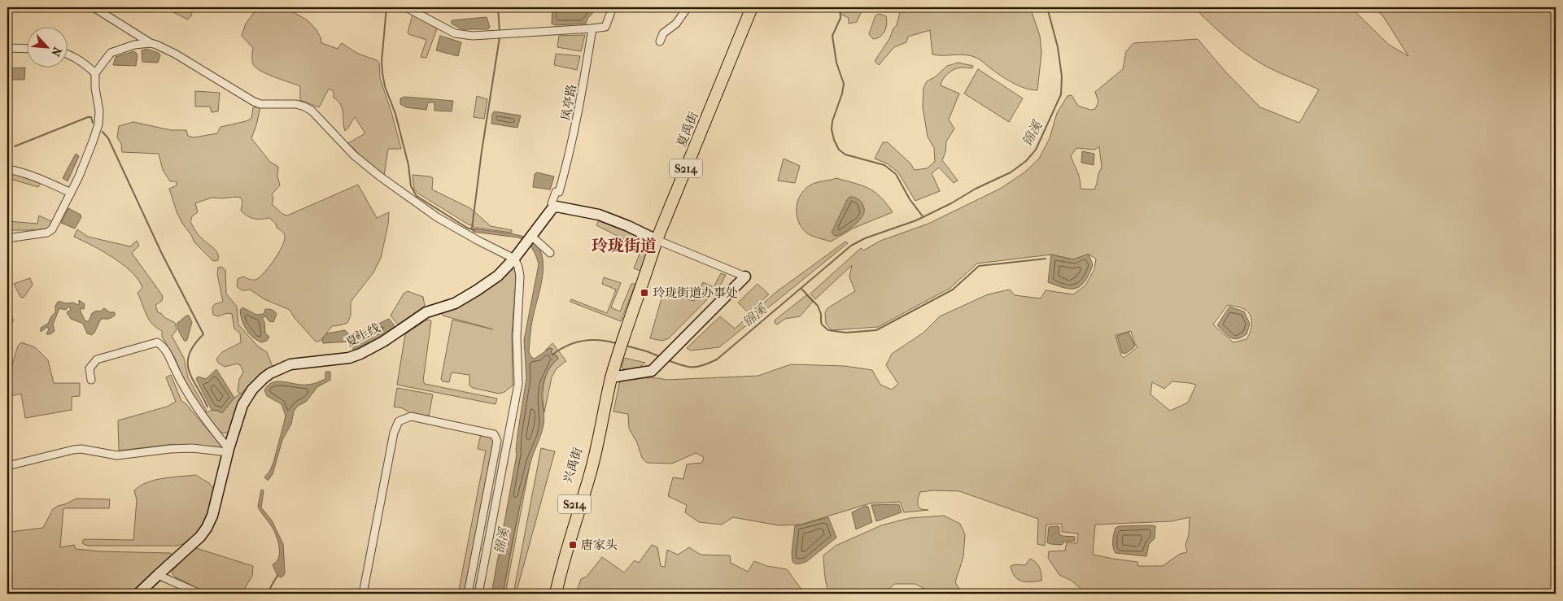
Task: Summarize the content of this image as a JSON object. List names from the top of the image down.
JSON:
{
  "streets": {
    "main road": ["夏禹街", "S214", "兴禹街"],
    "street": ["凤亭路", "夏上线"]
  },
  "crossings": [
    ["凤亭路", "夏上线"],
    ["夏禹街", "兴禹街"]
  ],
  "districts": ["玲珑街道"],
  "water": ["锦溪"],
  "places": {
    "transit": ["玲珑街道办事处", "唐家头"]
  },
  "north": "bottom right"
}
